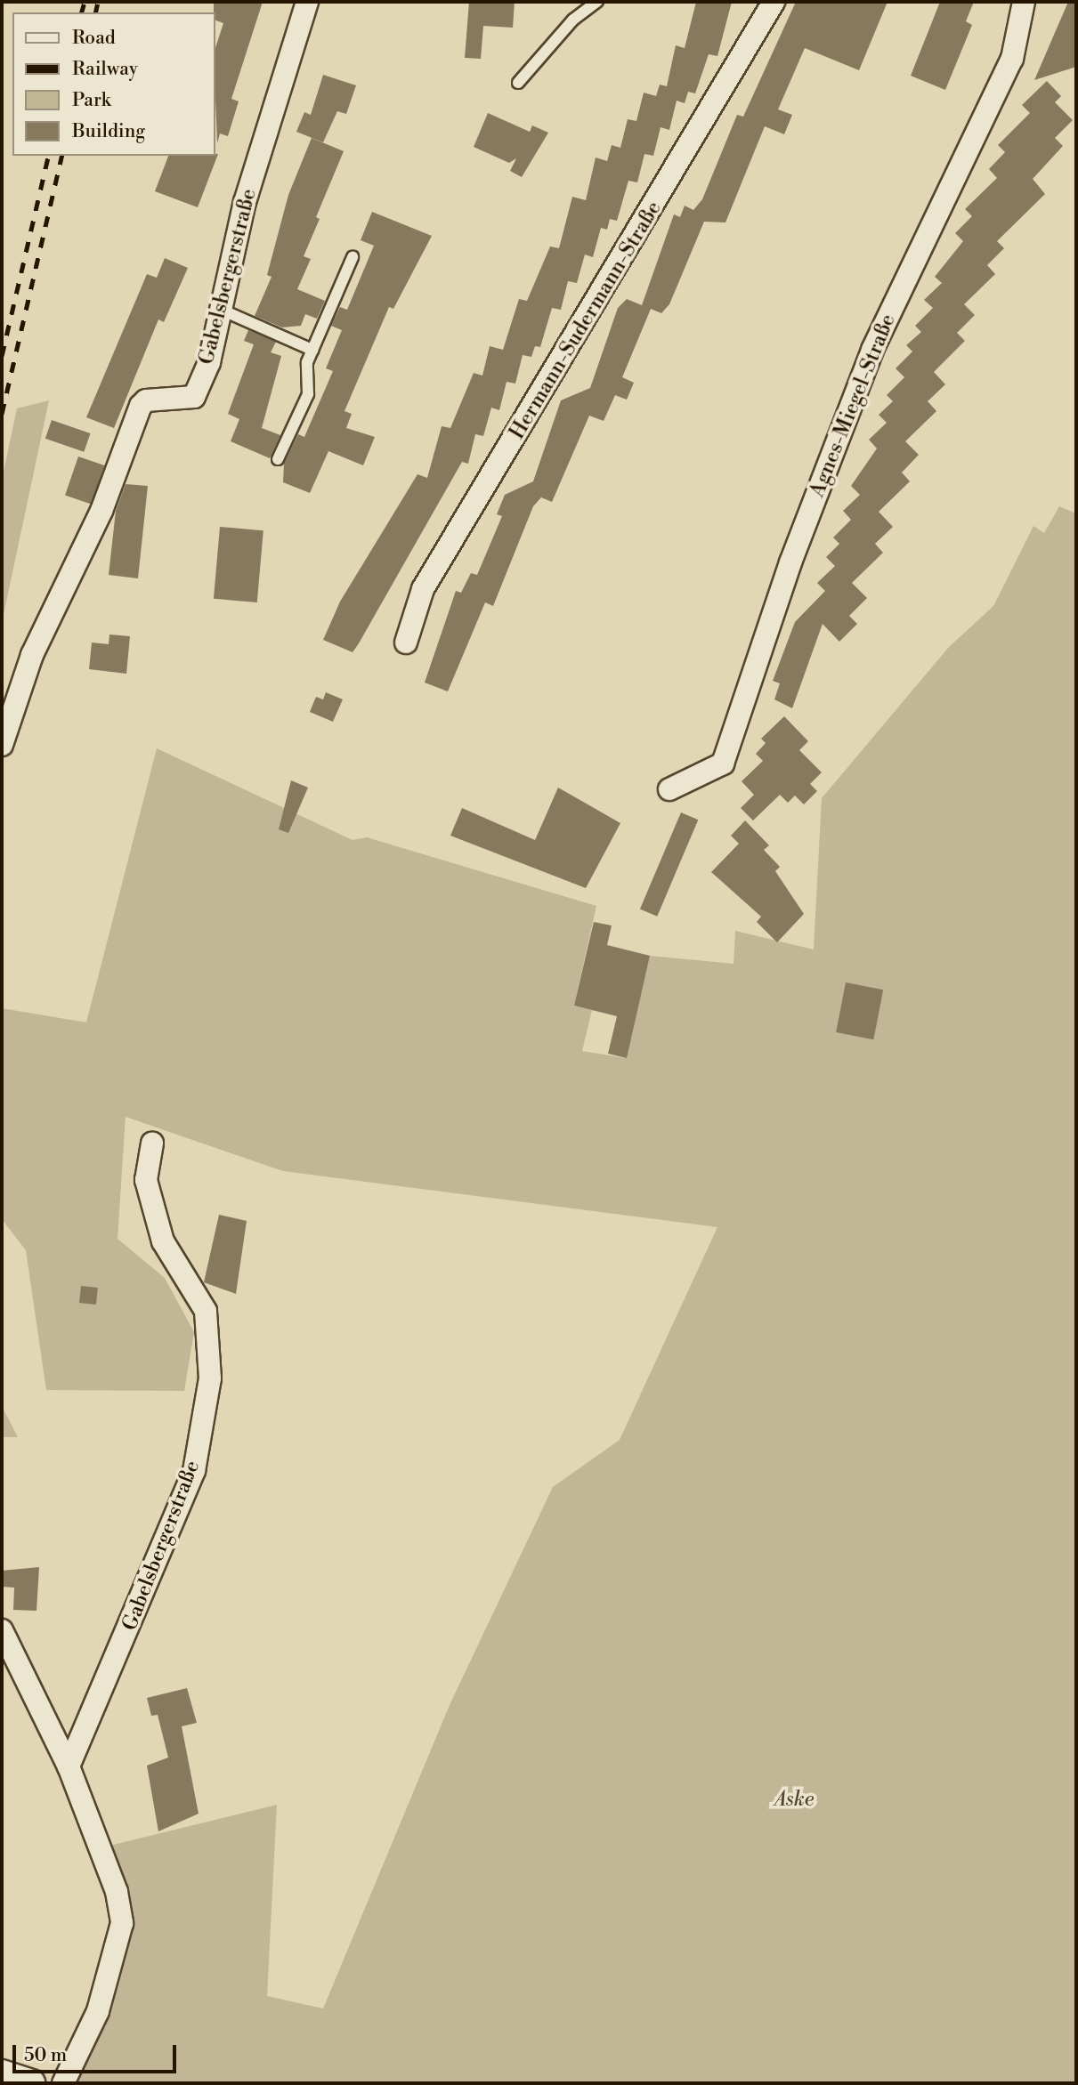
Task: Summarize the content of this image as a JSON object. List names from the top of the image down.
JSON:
{
  "streets": {
    "street": ["Gabelsbergerstraße", "Hermann-Sudermann-Straße", "Agnes-Miegel-Straße"]
  },
  "parks": ["Aske"],
  "legend": [
    "Road",
    "Railway",
    "Park",
    "Building"
  ],
  "scale_bar": "50 m"
}
